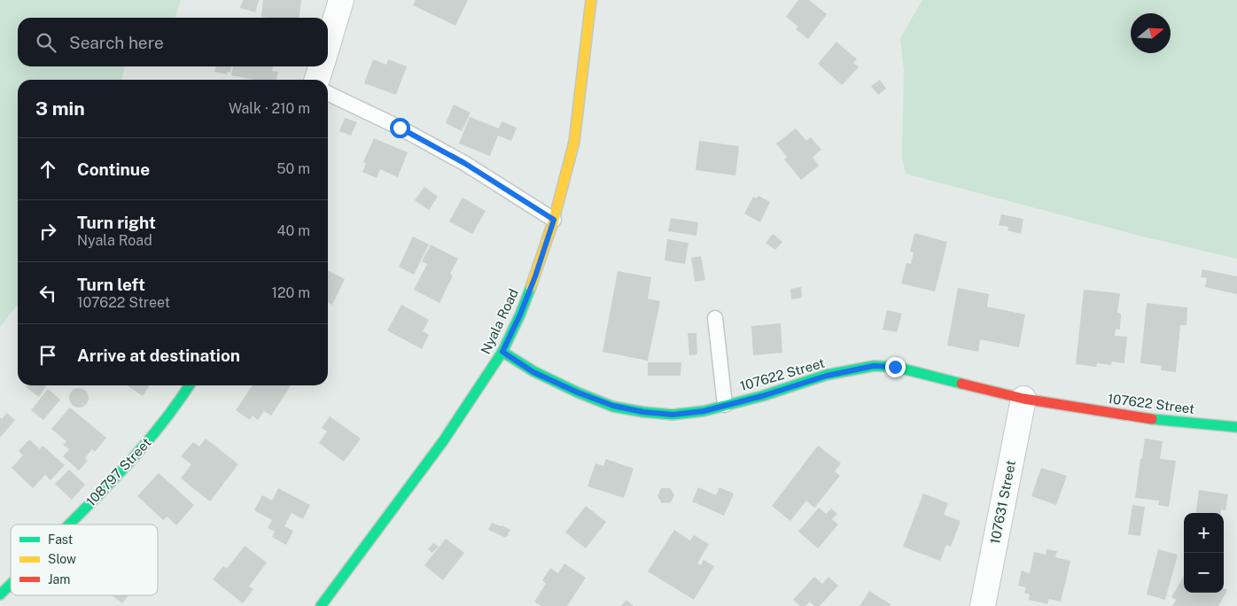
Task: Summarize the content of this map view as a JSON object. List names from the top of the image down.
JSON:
{
  "streets": {
    "street": [
      "Nyala Road",
      "107622 Street",
      "108797 Street",
      "107631 Street"
    ]
  },
  "crossings": [
    ["Nyala Road", "107622 Street"],
    ["107622 Street", "107631 Street"]
  ],
  "legend": ["Fast", "Slow", "Jam"],
  "north": "right",
  "page": {
    "search": "Search here",
    "heading": ["3 min", "Walk · 210 m"],
    "list": [
      ["Continue", "50 m"],
      ["Turn right", "Nyala Road", "40 m"],
      ["Turn left", "107622 Street", "120 m"],
      "Arrive at destination"
    ],
    "map_buttons": ["+", "−"]
  }
}
